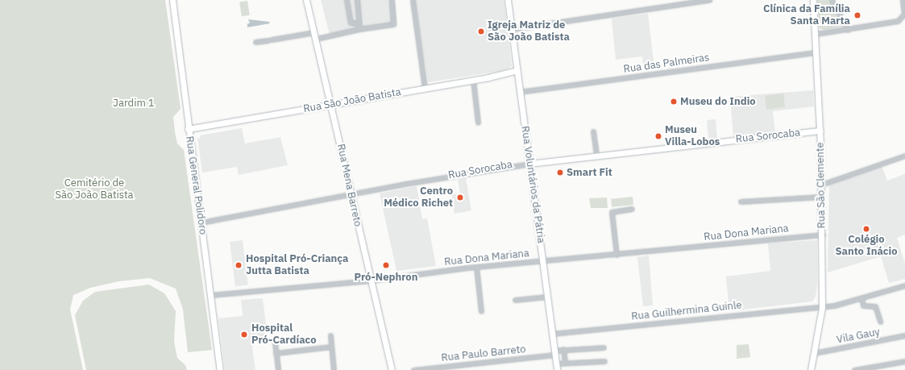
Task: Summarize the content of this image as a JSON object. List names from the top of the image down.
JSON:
{
  "streets": {
    "main road": [
      "Rua São João Batista",
      "Rua Sorocaba",
      "Rua Voluntários da Pátria",
      "Rua General Polidoro",
      "Rua Mena Barreto",
      "Rua São Clemente"
    ],
    "street": [
      "Rua das Palmeiras",
      "Rua Dona Mariana",
      "Rua Guilhermina Guinle",
      "Vila Gauy",
      "Rua Paulo Barreto"
    ]
  },
  "crossings": [
    ["Rua das Palmeiras", "Rua Voluntários da Pátria"],
    ["Rua das Palmeiras", "Rua São Clemente"],
    ["Rua São João Batista", "Rua Voluntários da Pátria"],
    ["Rua São João Batista", "Rua General Polidoro"],
    ["Rua São João Batista", "Rua Mena Barreto"],
    ["Rua Sorocaba", "Rua Voluntários da Pátria"],
    ["Rua Sorocaba", "Rua General Polidoro"],
    ["Rua Sorocaba", "Rua Mena Barreto"],
    ["Rua Sorocaba", "Rua São Clemente"],
    ["Rua Voluntários da Pátria", "Rua Dona Mariana"],
    ["Rua Voluntários da Pátria", "Rua Guilhermina Guinle"],
    ["Rua Voluntários da Pátria", "Rua Paulo Barreto"],
    ["Rua General Polidoro", "Rua Dona Mariana"],
    ["Rua Mena Barreto", "Rua Dona Mariana"],
    ["Rua São Clemente", "Rua Dona Mariana"],
    ["Rua São Clemente", "Rua Guilhermina Guinle"],
    ["Rua São Clemente", "Vila Gauy"]
  ],
  "parks": ["Jardim 1", "Cemitério de São João Batista"],
  "places": [
    "Clínica da Família Santa Marta",
    "Igreja Matriz de São João Batista",
    "Museu do Indio",
    "Museu Villa-Lobos",
    "Smart Fit",
    "Centro Médico Richet",
    "Colégio Santo Inácio",
    "Hospital Pró-Criança Jutta Batista",
    "Pró-Nephron",
    "Hospital Pró-Cardíaco"
  ]
}
